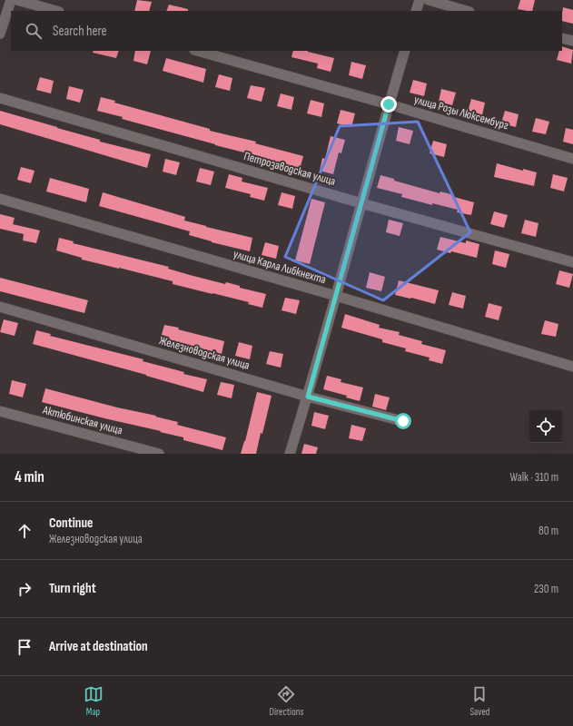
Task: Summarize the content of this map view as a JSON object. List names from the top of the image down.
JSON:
{
  "streets": {
    "street": [
      "улица Розы Люксембург",
      "Петрозаводская улица",
      "улица Карла Либкнехта",
      "Железноводская улица",
      "Актюбинская улица"
    ]
  },
  "page": {
    "search": "Search here",
    "heading": ["4 min", "Walk · 310 m"],
    "list": [
      ["Continue", "Железноводская улица", "80 m"],
      ["Turn right", "230 m"],
      "Arrive at destination"
    ],
    "nav": ["Map", "Directions", "Saved"]
  }
}
